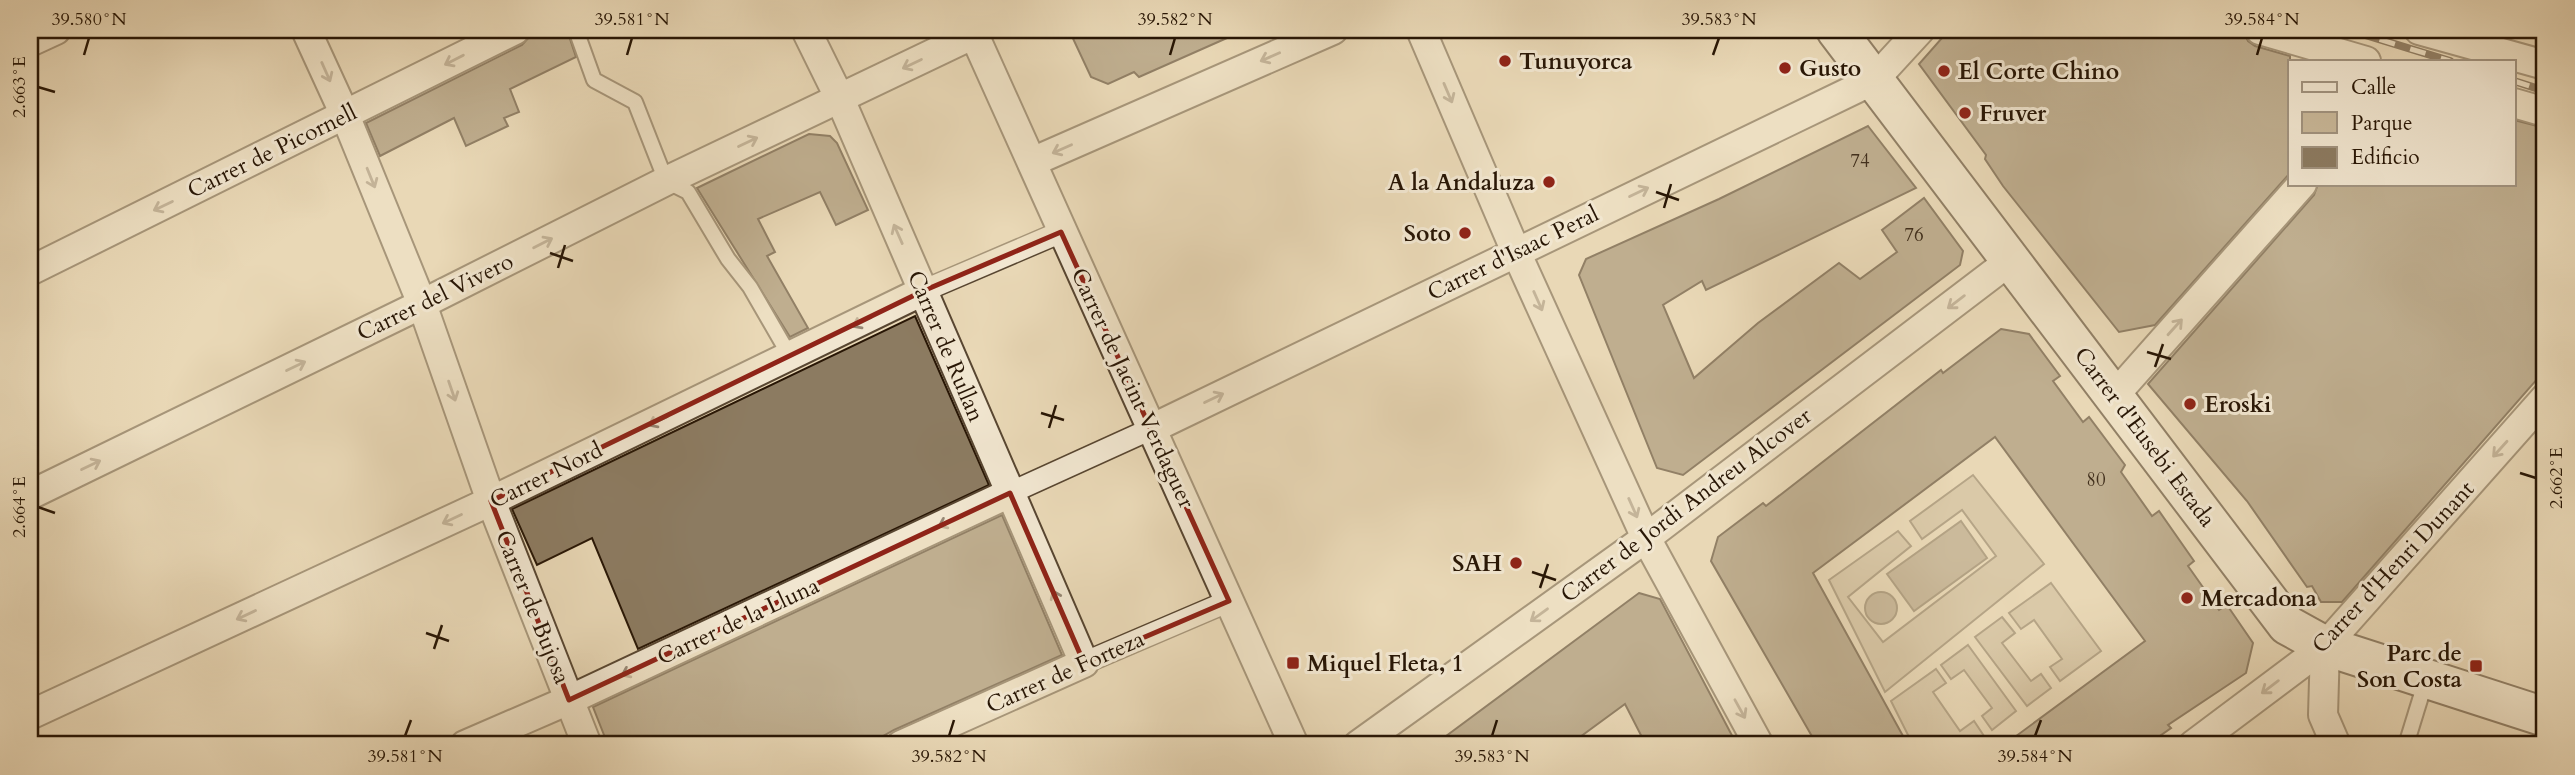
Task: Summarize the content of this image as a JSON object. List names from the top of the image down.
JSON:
{
  "streets": {
    "main road": ["Carrer d'Eusebi Estada"],
    "street": [
      "Carrer de Picornell",
      "Carrer d'Isaac Peral",
      "Carrer del Vivero",
      "Carrer de Rullan",
      "Carrer de Jacint Verdaguer",
      "Carrer Nord",
      "Carrer de Jordi Andreu Alcover",
      "Carrer d'Henri Dunant",
      "Carrer de Bujosa",
      "Carrer de la Lluna",
      "Carrer de Forteza"
    ]
  },
  "crossings": [
    ["Carrer de Picornell", "Carrer de Bujosa"],
    ["Carrer d'Isaac Peral", "Carrer de Jacint Verdaguer"],
    ["Carrer d'Isaac Peral", "Carrer d'Eusebi Estada"],
    ["Carrer del Vivero", "Carrer de Rullan"],
    ["Carrer del Vivero", "Carrer de Jacint Verdaguer"],
    ["Carrer del Vivero", "Carrer de Bujosa"],
    ["Carrer de Rullan", "Carrer Nord"],
    ["Carrer de Rullan", "Carrer de la Lluna"],
    ["Carrer de Rullan", "Carrer de Forteza"],
    ["Carrer de Jacint Verdaguer", "Carrer Nord"],
    ["Carrer de Jacint Verdaguer", "Carrer de Forteza"],
    ["Carrer d'Eusebi Estada", "Carrer de Jordi Andreu Alcover"],
    ["Carrer d'Eusebi Estada", "Carrer d'Henri Dunant"],
    ["Carrer Nord", "Carrer de Bujosa"],
    ["Carrer de Bujosa", "Carrer de la Lluna"]
  ],
  "one_way": [
    "Carrer de Picornell",
    "Carrer d'Isaac Peral",
    "Carrer de Rullan",
    "Carrer Nord",
    "Carrer de Jordi Andreu Alcover",
    "Carrer d'Henri Dunant",
    "Carrer de Bujosa",
    "Carrer de la Lluna"
  ],
  "places": {
    "other": [
      "Tunuyorca",
      "Gusto",
      "El Corte Chino",
      "Fruver",
      "A la Andaluza",
      "Soto",
      "Eroski",
      "SAH",
      "Mercadona"
    ],
    "transit": ["Miquel Fleta, 1", "Parc de Son Costa"]
  },
  "house_numbers": ["74", "76", "80"],
  "legend": ["Calle", "Parque", "Edificio"],
  "coordinates": [
    "39.580°N",
    "39.581°N",
    "39.582°N",
    "39.583°N",
    "39.584°N",
    "2.663°E",
    "2.662°E",
    "2.664°E"
  ]
}
